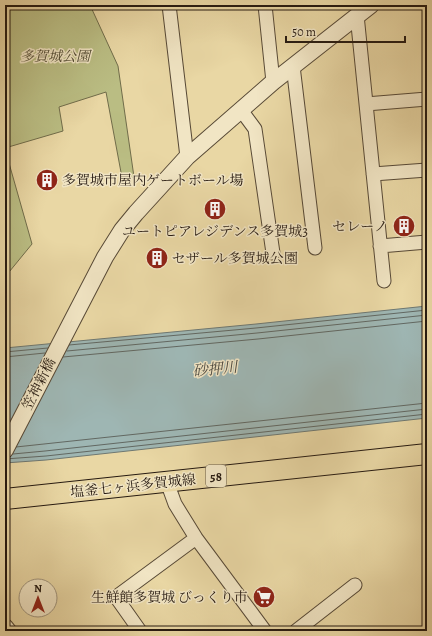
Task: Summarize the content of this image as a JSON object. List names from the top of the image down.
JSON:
{
  "streets": {
    "main road": ["58", "塩釜七ヶ浜多賀城線"],
    "street": ["笠神新橋"]
  },
  "water": ["砂押川"],
  "parks": ["多賀城公園"],
  "places": {
    "building": [
      "多賀城市屋内ゲートボール場",
      "ユートピアレジデンス多賀城3",
      "セレーノ",
      "セザール多賀城公園"
    ],
    "supermarket": ["生鮮館多賀城 びっくり市"]
  },
  "scale_bar": "50 m",
  "north": "top"
}
